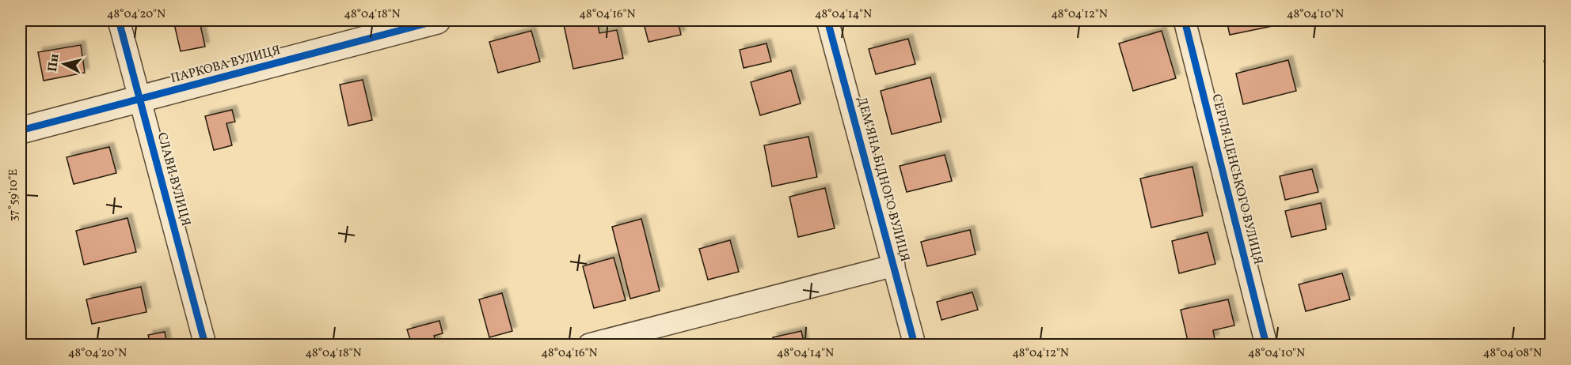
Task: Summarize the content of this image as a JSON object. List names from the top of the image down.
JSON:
{
  "streets": {
    "street": [
      "ПАРКОВА ВУЛИЦЯ",
      "СЛАВИ ВУЛИЦЯ",
      "ДЕМ’ЯНА БІДНОГО ВУЛИЦЯ",
      "СЕРГІЯ ЦЕНСЬКОГО ВУЛИЦЯ"
    ]
  },
  "crossings": [
    ["ПАРКОВА ВУЛИЦЯ", "СЛАВИ ВУЛИЦЯ"]
  ],
  "north": "left",
  "coordinates": [
    "48°04'20\"N",
    "48°04'18\"N",
    "48°04'16\"N",
    "48°04'14\"N",
    "48°04'12\"N",
    "48°04'10\"N",
    "37°59'10\"E",
    "48°04'08\"N"
  ]
}
